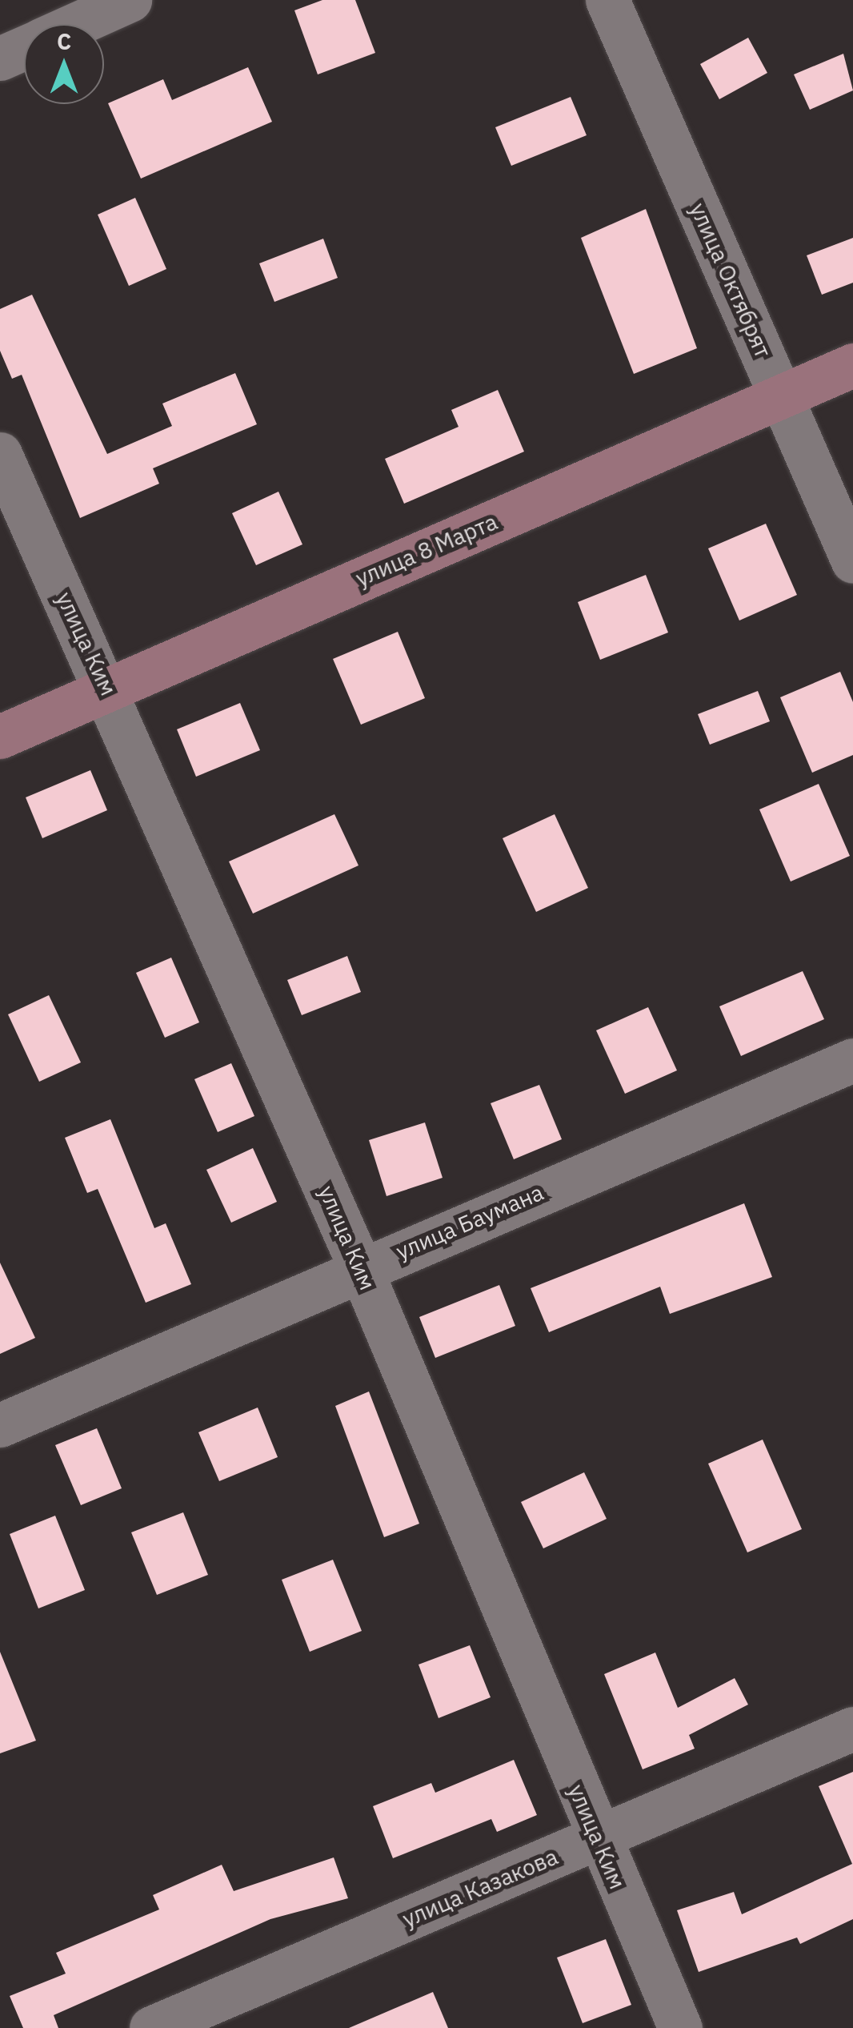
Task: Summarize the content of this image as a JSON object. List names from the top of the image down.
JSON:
{
  "streets": {
    "main road": ["улица 8 Марта"],
    "street": [
      "улица Октябрят",
      "улица Ким",
      "улица Баумана",
      "улица Казакова"
    ]
  },
  "crossings": [
    ["улица Октябрят", "улица 8 Марта"],
    ["улица 8 Марта", "улица Ким"],
    ["улица Ким", "улица Баумана"],
    ["улица Ким", "улица Казакова"]
  ],
  "north": "top"
}
